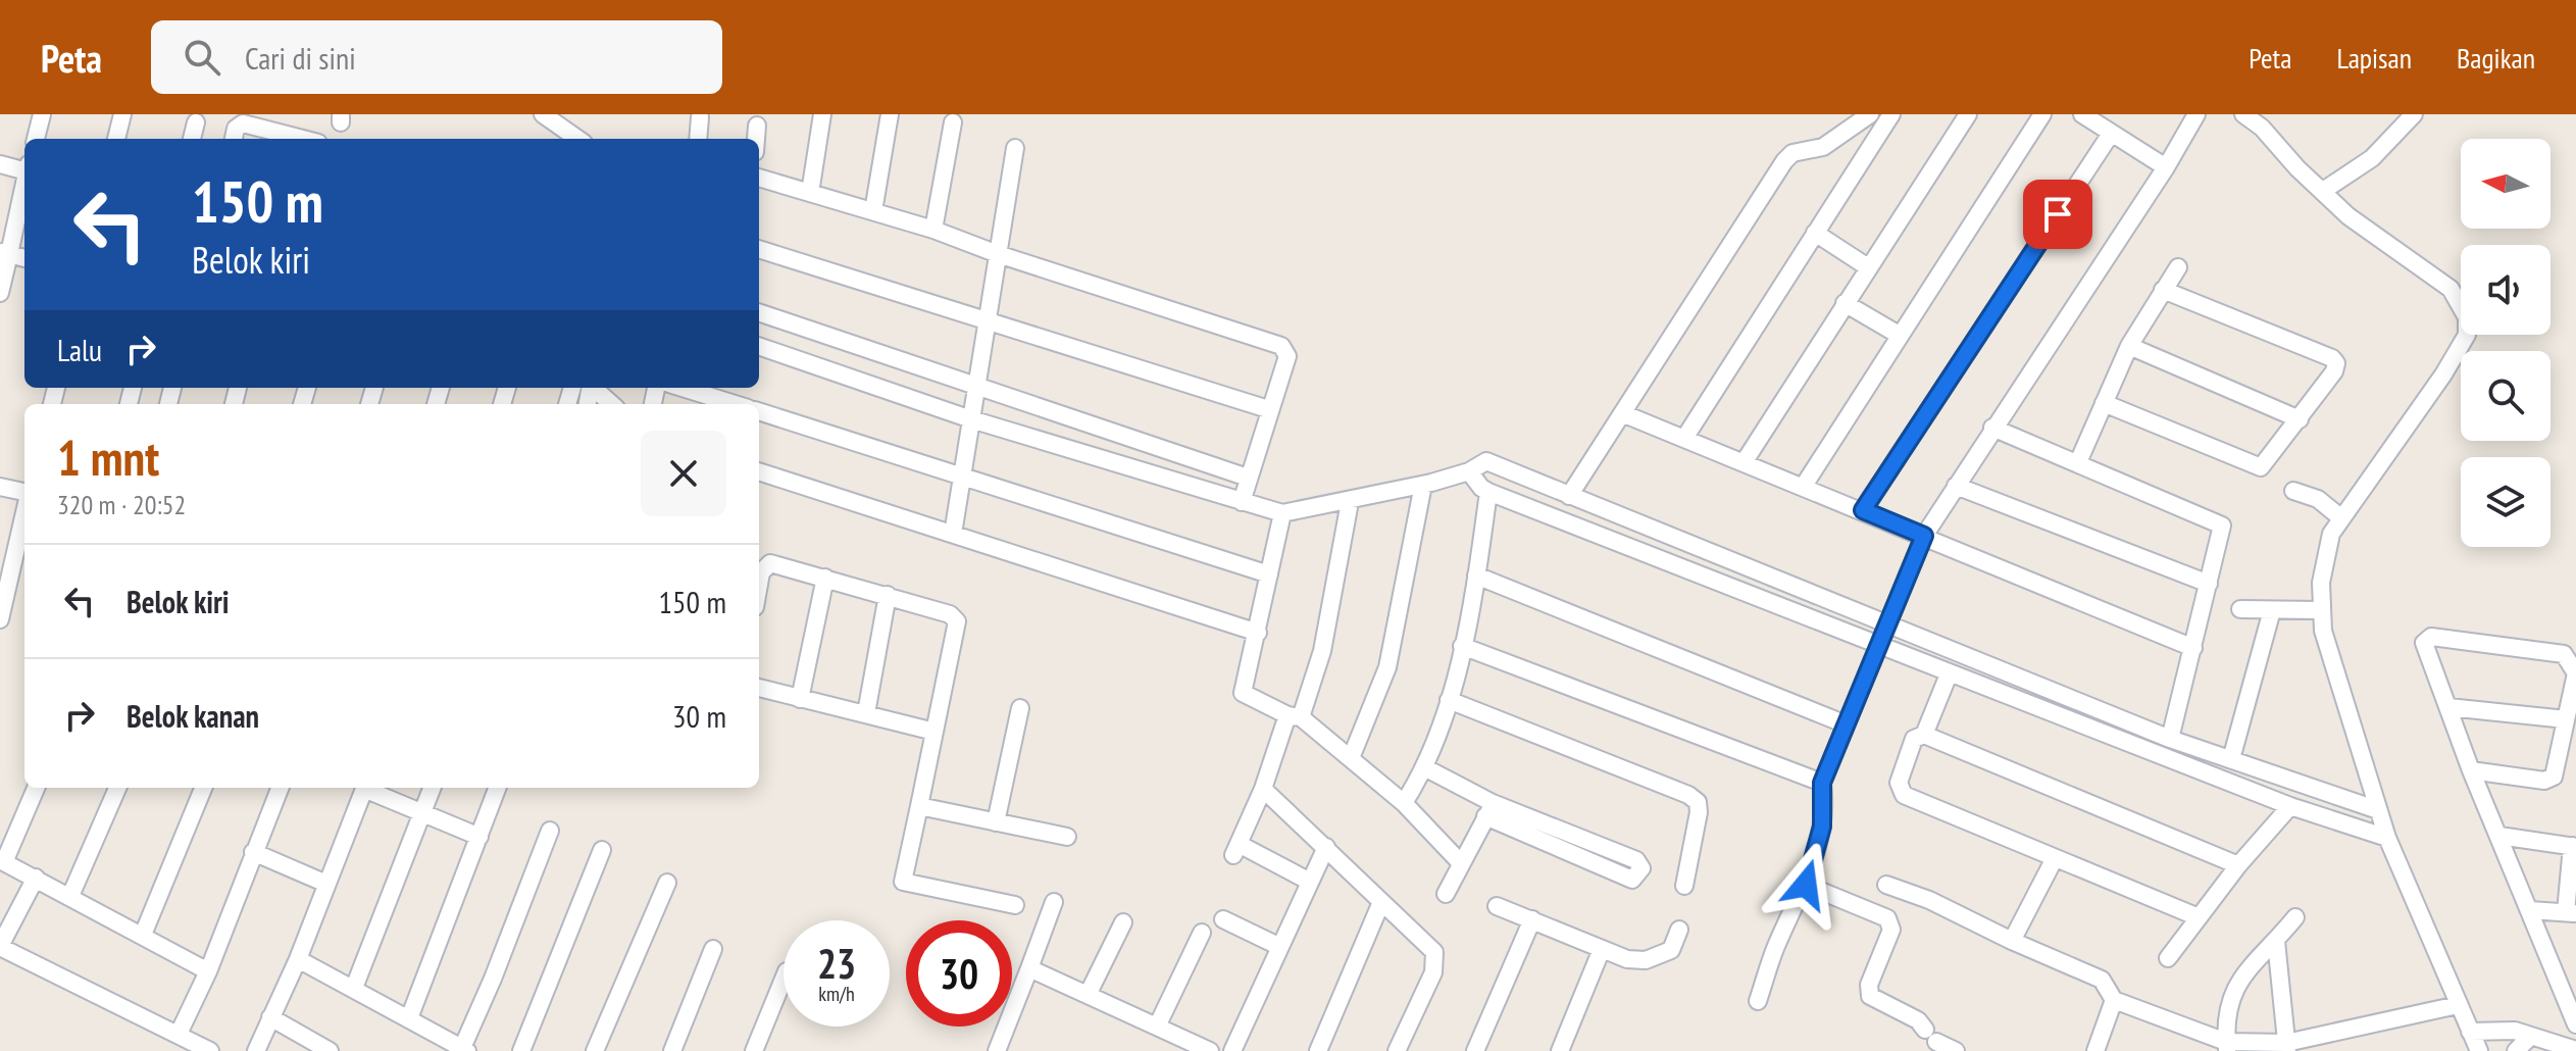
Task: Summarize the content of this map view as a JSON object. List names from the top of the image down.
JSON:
{
  "north": "left",
  "page": {
    "header": "Peta",
    "search": "Cari di sini",
    "nav": ["Peta", "Lapisan", "Bagikan"],
    "turn": ["150 m", "Belok kiri"],
    "then": "Lalu",
    "heading": ["1 mnt", "320 m · 20:52"],
    "list": [
      {
        "name": "Belok kiri",
        "value": "150 m"
      },
      {
        "name": "Belok kanan",
        "value": "30 m"
      }
    ],
    "speed": "23 km/h",
    "limit": "30"
  }
}
